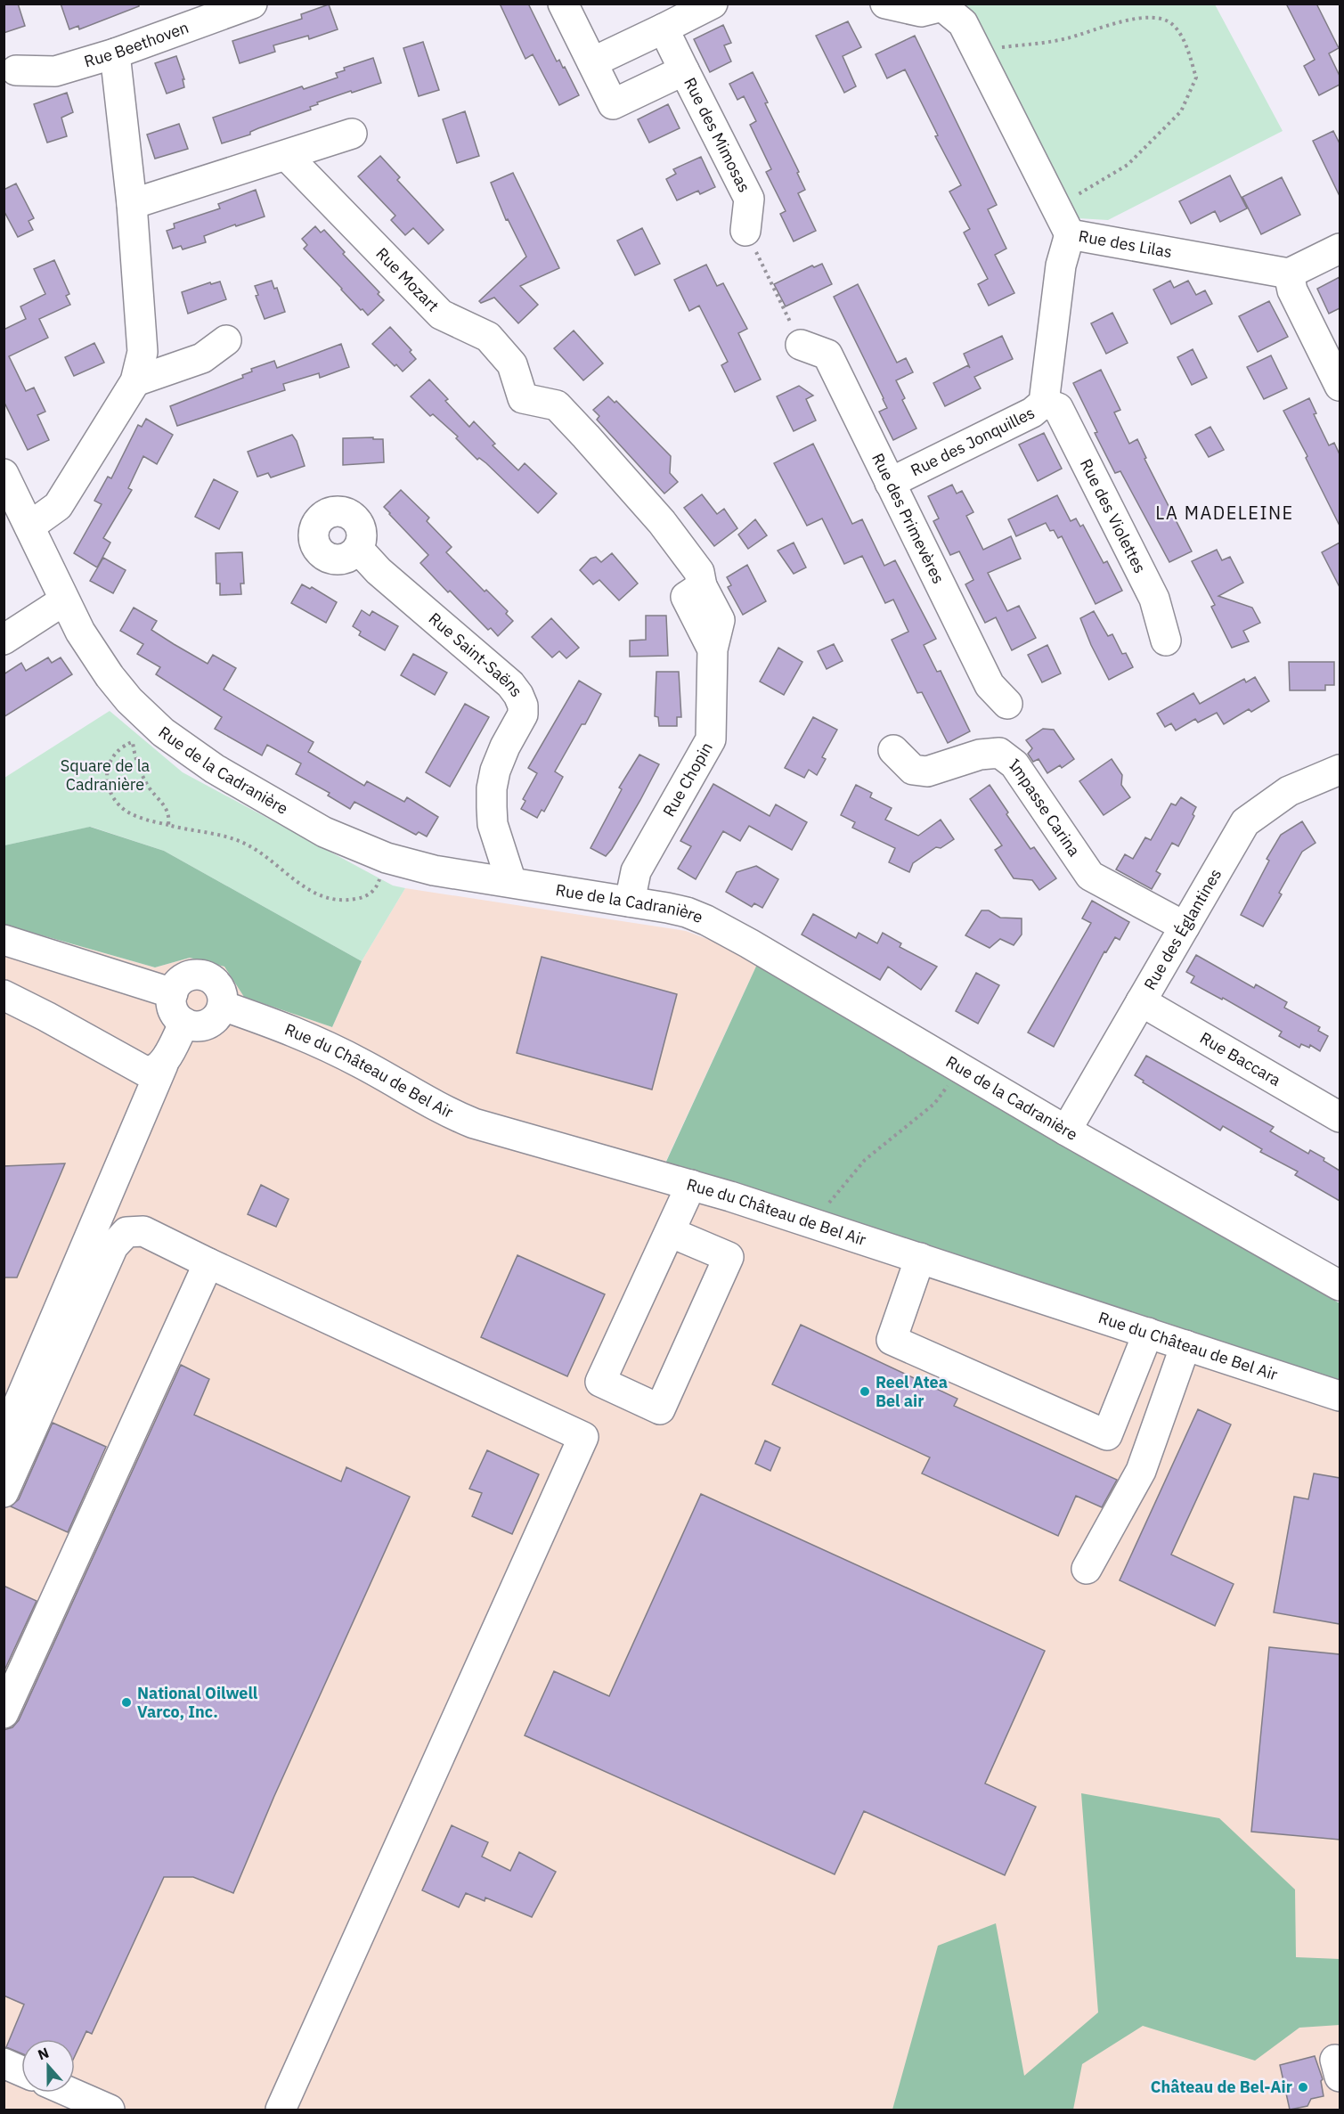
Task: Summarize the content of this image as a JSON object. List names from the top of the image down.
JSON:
{
  "streets": {
    "street": [
      "Rue Beethoven",
      "Rue des Mimosas",
      "Rue des Lilas",
      "Rue Mozart",
      "Rue des Jonquilles",
      "Rue des Violettes",
      "Rue des Primevères",
      "Rue Saint-Saëns",
      "Rue de la Cadranière",
      "Rue Chopin",
      "Impasse Carina",
      "Rue des Églantines",
      "Rue Baccara",
      "Rue du Château de Bel Air"
    ]
  },
  "crossings": [
    ["Rue des Lilas", "Rue des Jonquilles"],
    ["Rue Mozart", "Rue Chopin"],
    ["Rue des Jonquilles", "Rue des Violettes"],
    ["Rue des Jonquilles", "Rue des Primevères"],
    ["Rue Saint-Saëns", "Rue de la Cadranière"],
    ["Rue de la Cadranière", "Rue Chopin"],
    ["Rue de la Cadranière", "Rue des Églantines"],
    ["Impasse Carina", "Rue des Églantines"],
    ["Rue des Églantines", "Rue Baccara"]
  ],
  "districts": ["LA MADELEINE"],
  "parks": ["Square de la Cadranière"],
  "places": ["Reel Atea Bel air", "National Oilwell Varco, Inc.", "Château de Bel-Air"],
  "north": "top"
}
